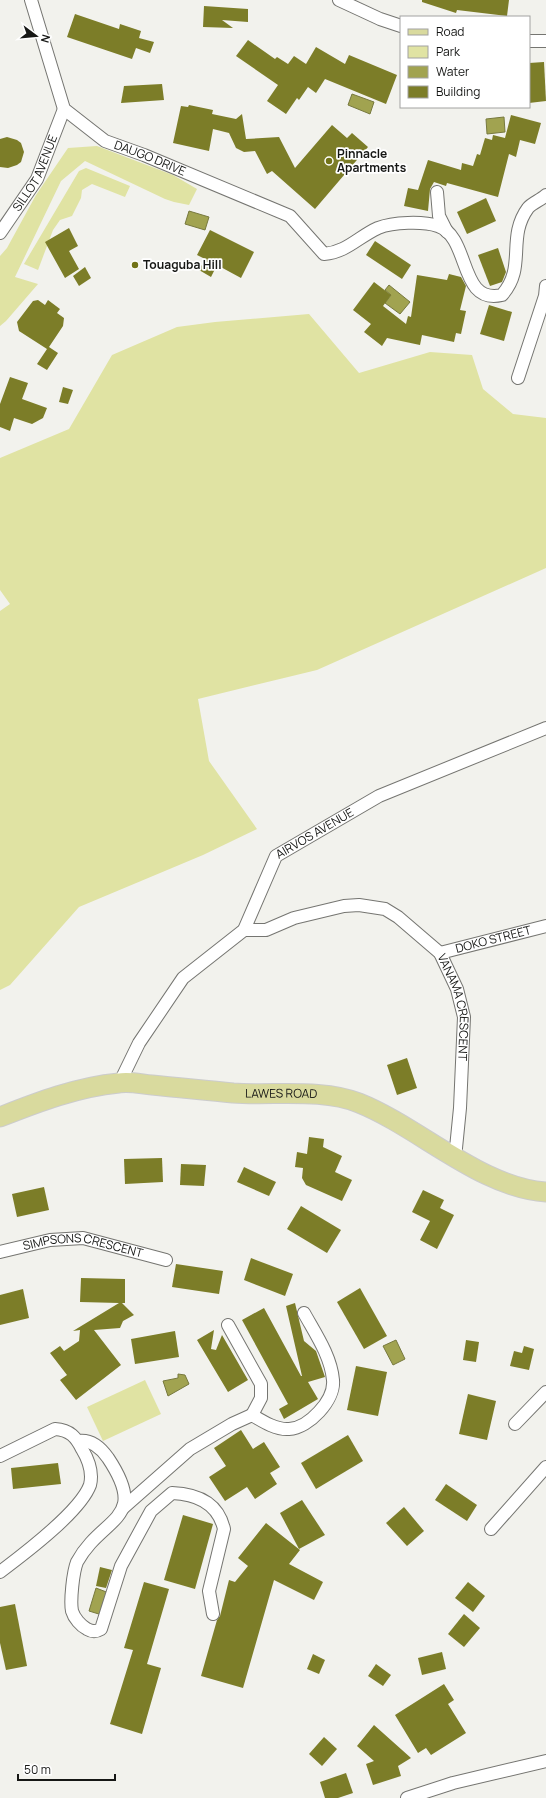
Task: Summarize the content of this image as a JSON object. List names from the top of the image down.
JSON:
{
  "streets": {
    "main road": ["LAWES ROAD"],
    "street": [
      "DAUGO DRIVE",
      "SILLOT AVENUE",
      "AIRVOS AVENUE",
      "DOKO STREET",
      "VANAMA CRESCENT",
      "SIMPSONS CRESCENT"
    ]
  },
  "crossings": [
    ["DAUGO DRIVE", "SILLOT AVENUE"],
    ["AIRVOS AVENUE", "VANAMA CRESCENT"],
    ["AIRVOS AVENUE", "LAWES ROAD"],
    ["DOKO STREET", "VANAMA CRESCENT"],
    ["VANAMA CRESCENT", "LAWES ROAD"]
  ],
  "places": ["Pinnacle Apartments", "Touaguba Hill"],
  "legend": [
    "Road",
    "Park",
    "Water",
    "Building"
  ],
  "scale_bar": "50 m",
  "north": "right"
}
